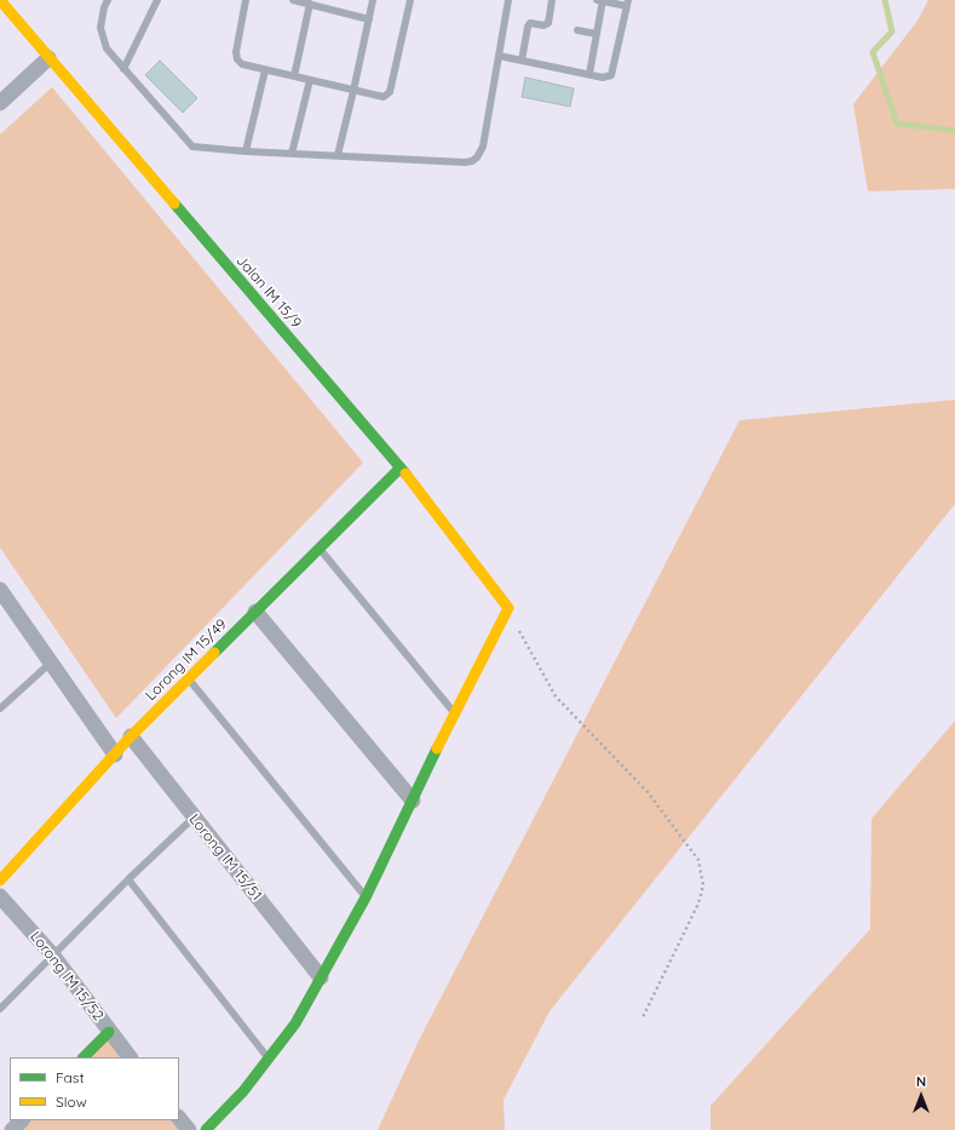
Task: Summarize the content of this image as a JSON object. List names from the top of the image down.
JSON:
{
  "streets": {
    "street": [
      "Jalan IM 15/9",
      "Lorong IM 15/49",
      "Lorong IM 15/51",
      "Lorong IM 15/52"
    ]
  },
  "crossings": [
    ["Jalan IM 15/9", "Lorong IM 15/49"],
    ["Lorong IM 15/49", "Lorong IM 15/51"]
  ],
  "legend": ["Fast", "Slow"],
  "north": "top"
}
